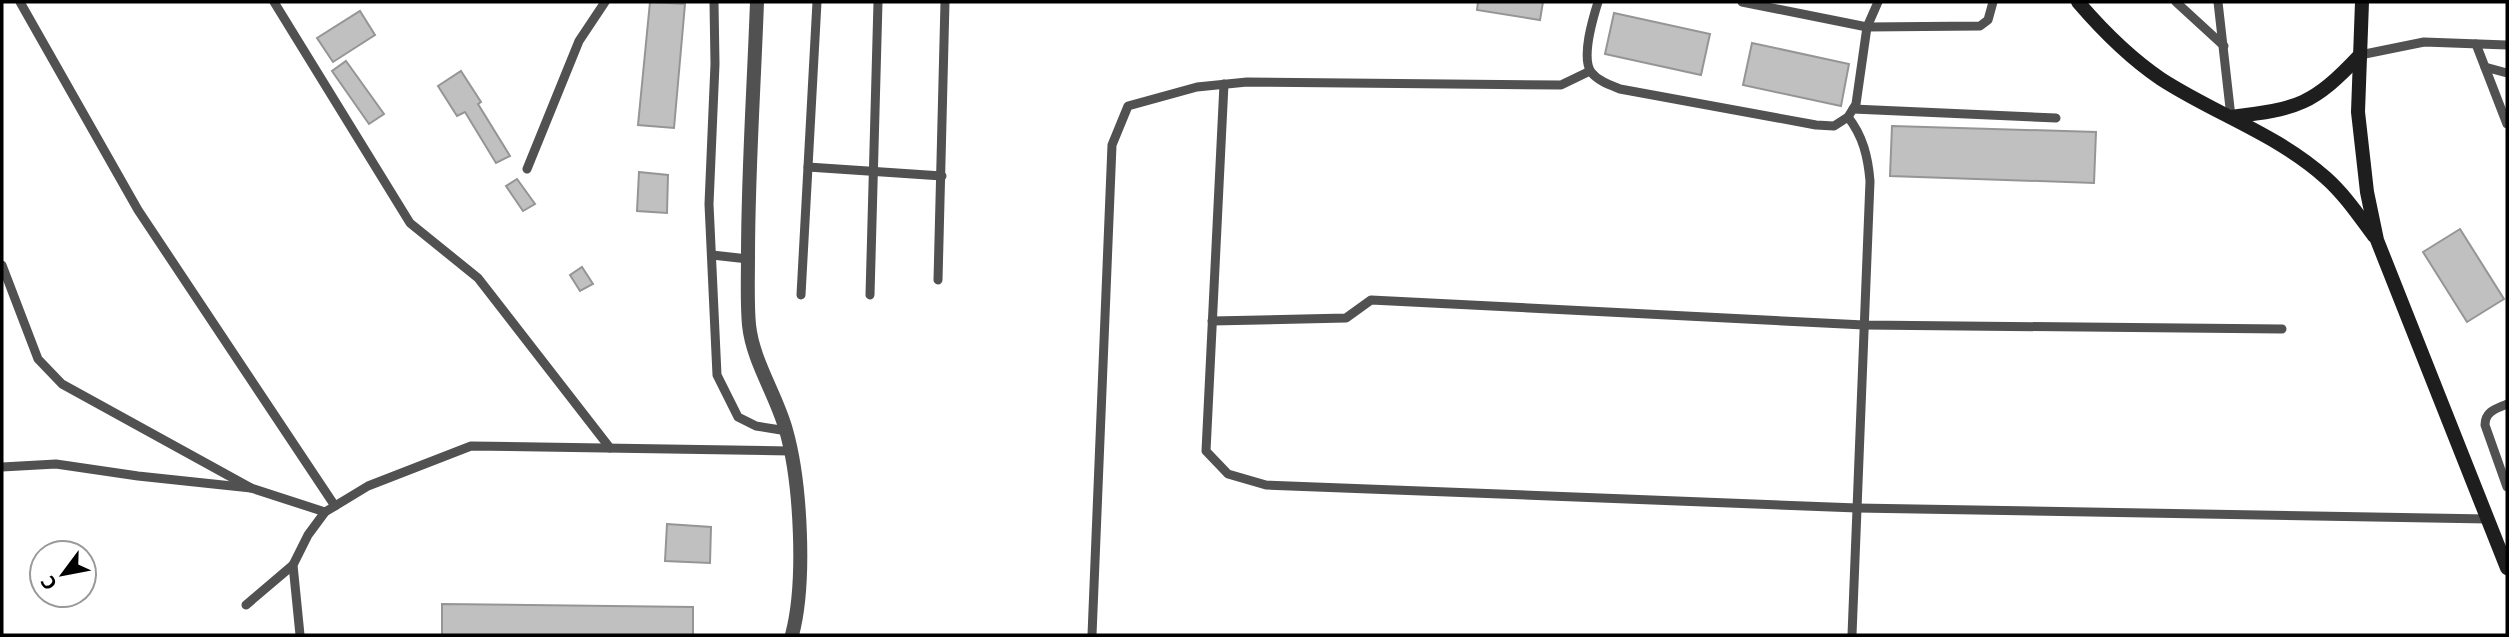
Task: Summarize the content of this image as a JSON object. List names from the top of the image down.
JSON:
{
  "north": "bottom left"
}
